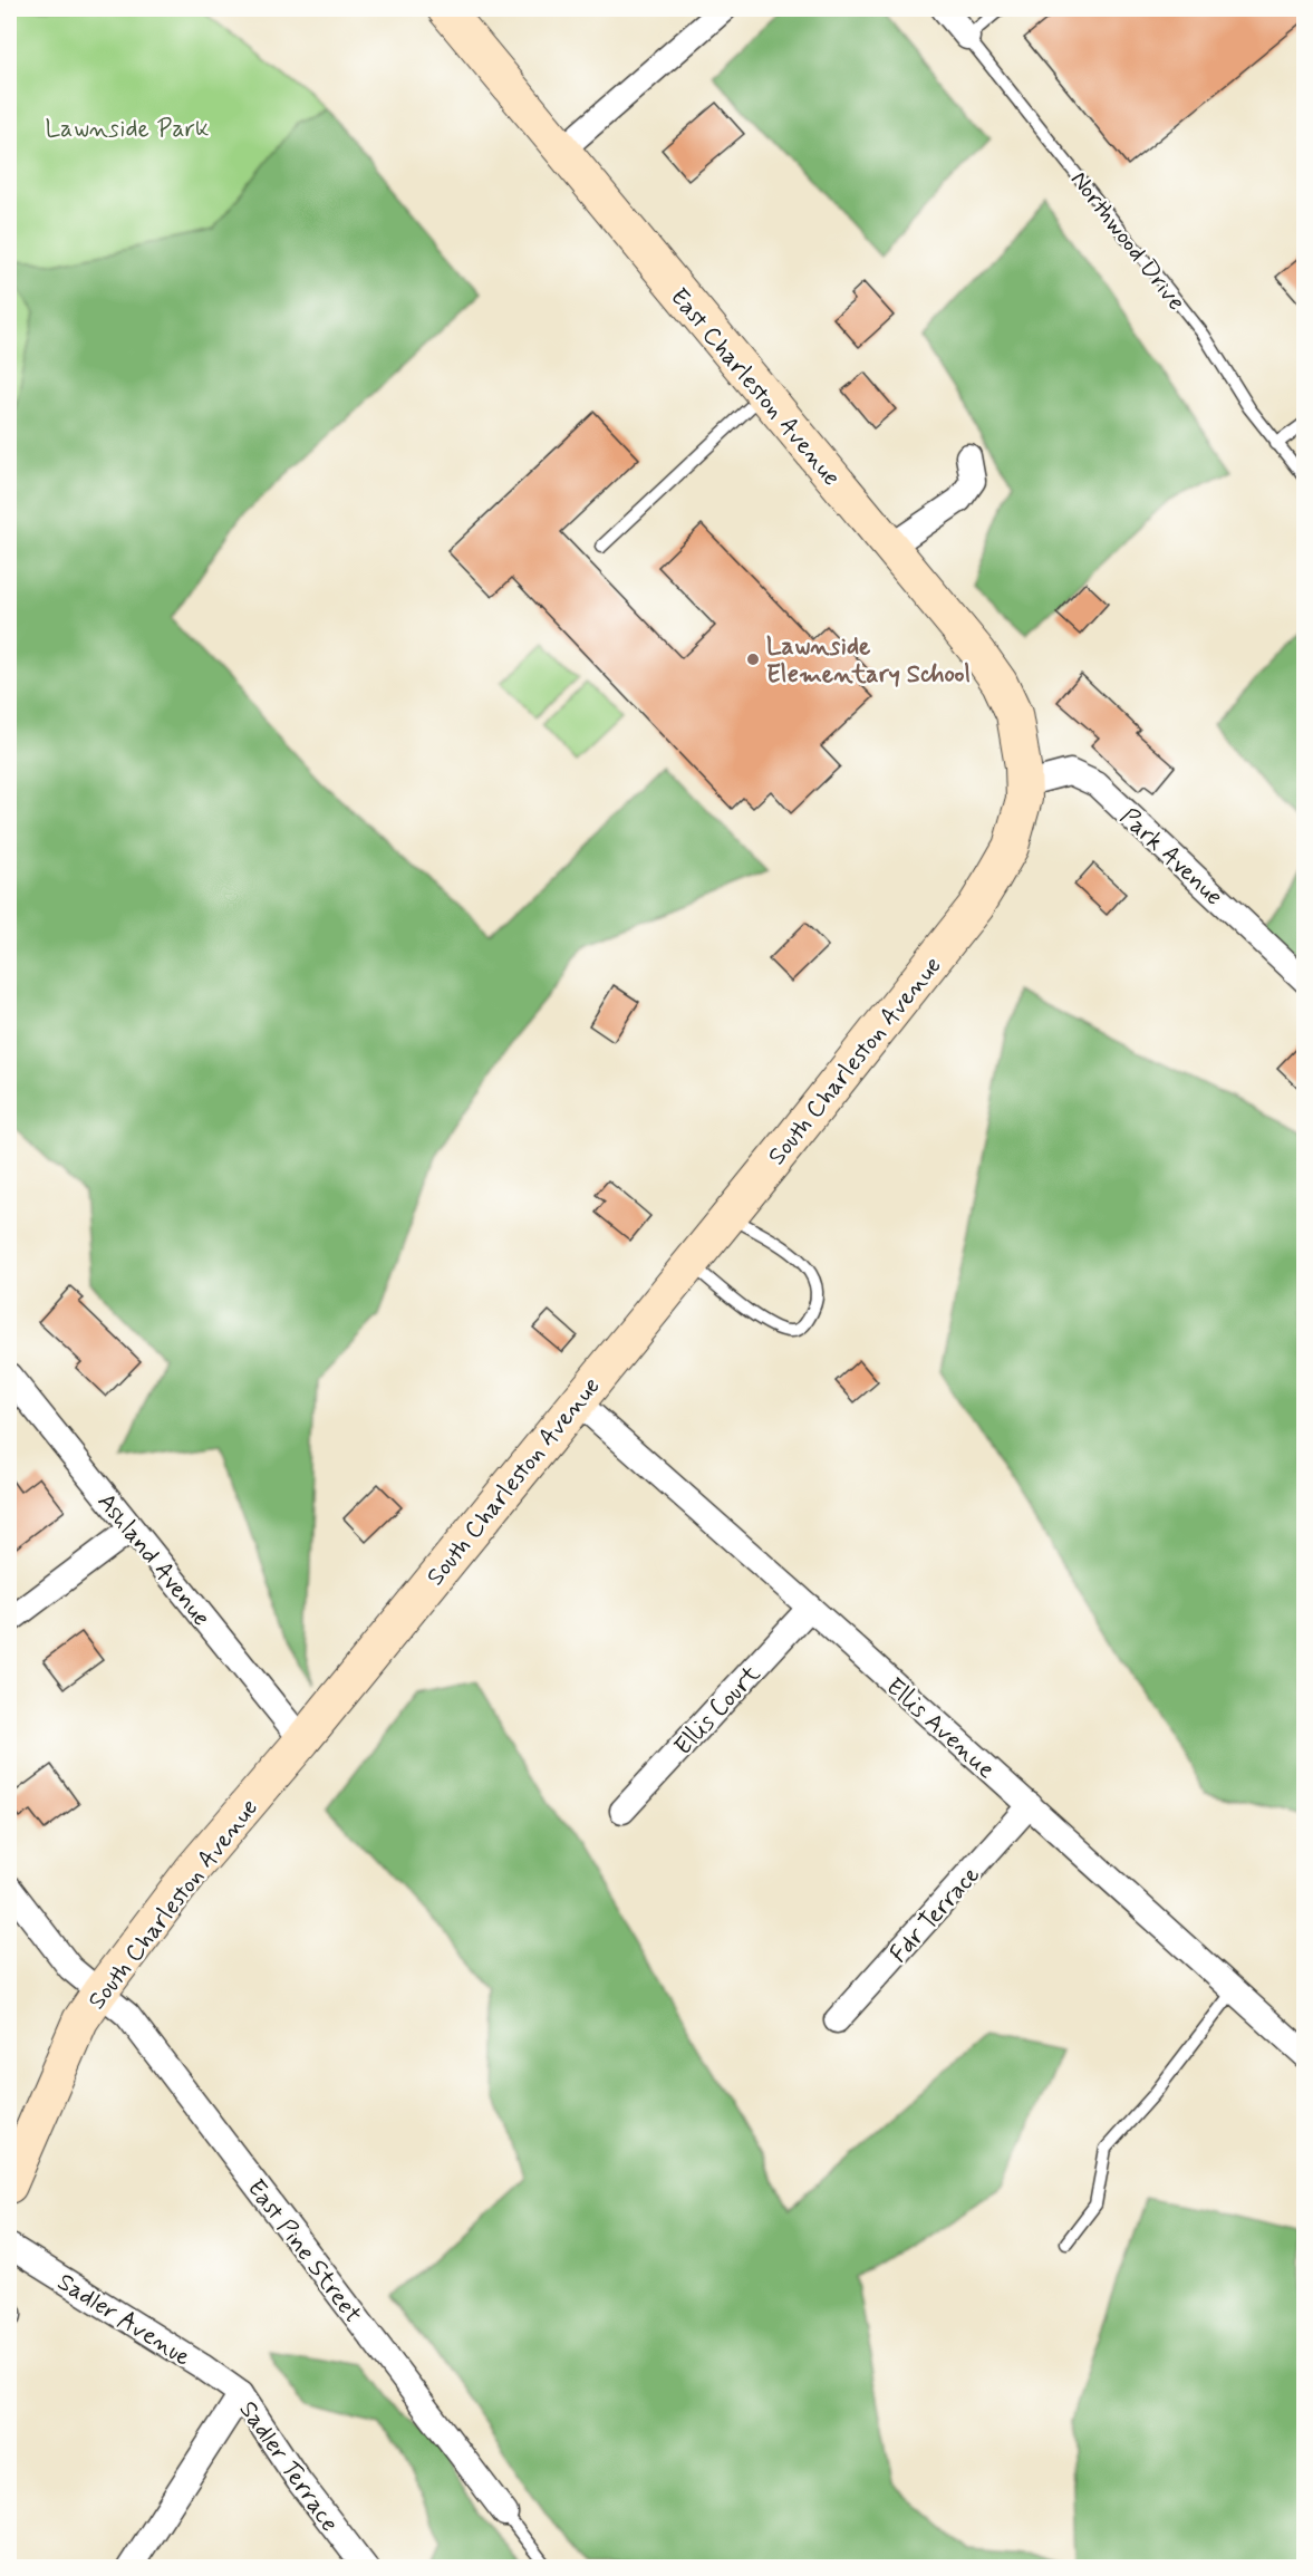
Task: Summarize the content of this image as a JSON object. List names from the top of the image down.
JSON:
{
  "streets": {
    "street": [
      "Northwood Drive",
      "East Charleston Avenue",
      "Park Avenue",
      "South Charleston Avenue",
      "Ashland Avenue",
      "Ellis Court",
      "Ellis Avenue",
      "Fdr Terrace",
      "East Pine Street",
      "Sadler Avenue",
      "Sadler Terrace"
    ]
  },
  "crossings": [
    ["East Charleston Avenue", "Park Avenue"],
    ["East Charleston Avenue", "South Charleston Avenue"],
    ["Park Avenue", "South Charleston Avenue"],
    ["South Charleston Avenue", "Ashland Avenue"],
    ["South Charleston Avenue", "Ellis Avenue"],
    ["South Charleston Avenue", "East Pine Street"],
    ["Ellis Court", "Ellis Avenue"],
    ["Ellis Avenue", "Fdr Terrace"],
    ["Sadler Avenue", "Sadler Terrace"]
  ],
  "parks": ["Lawnside Park"],
  "places": ["Lawnside Elementary School"]
}
